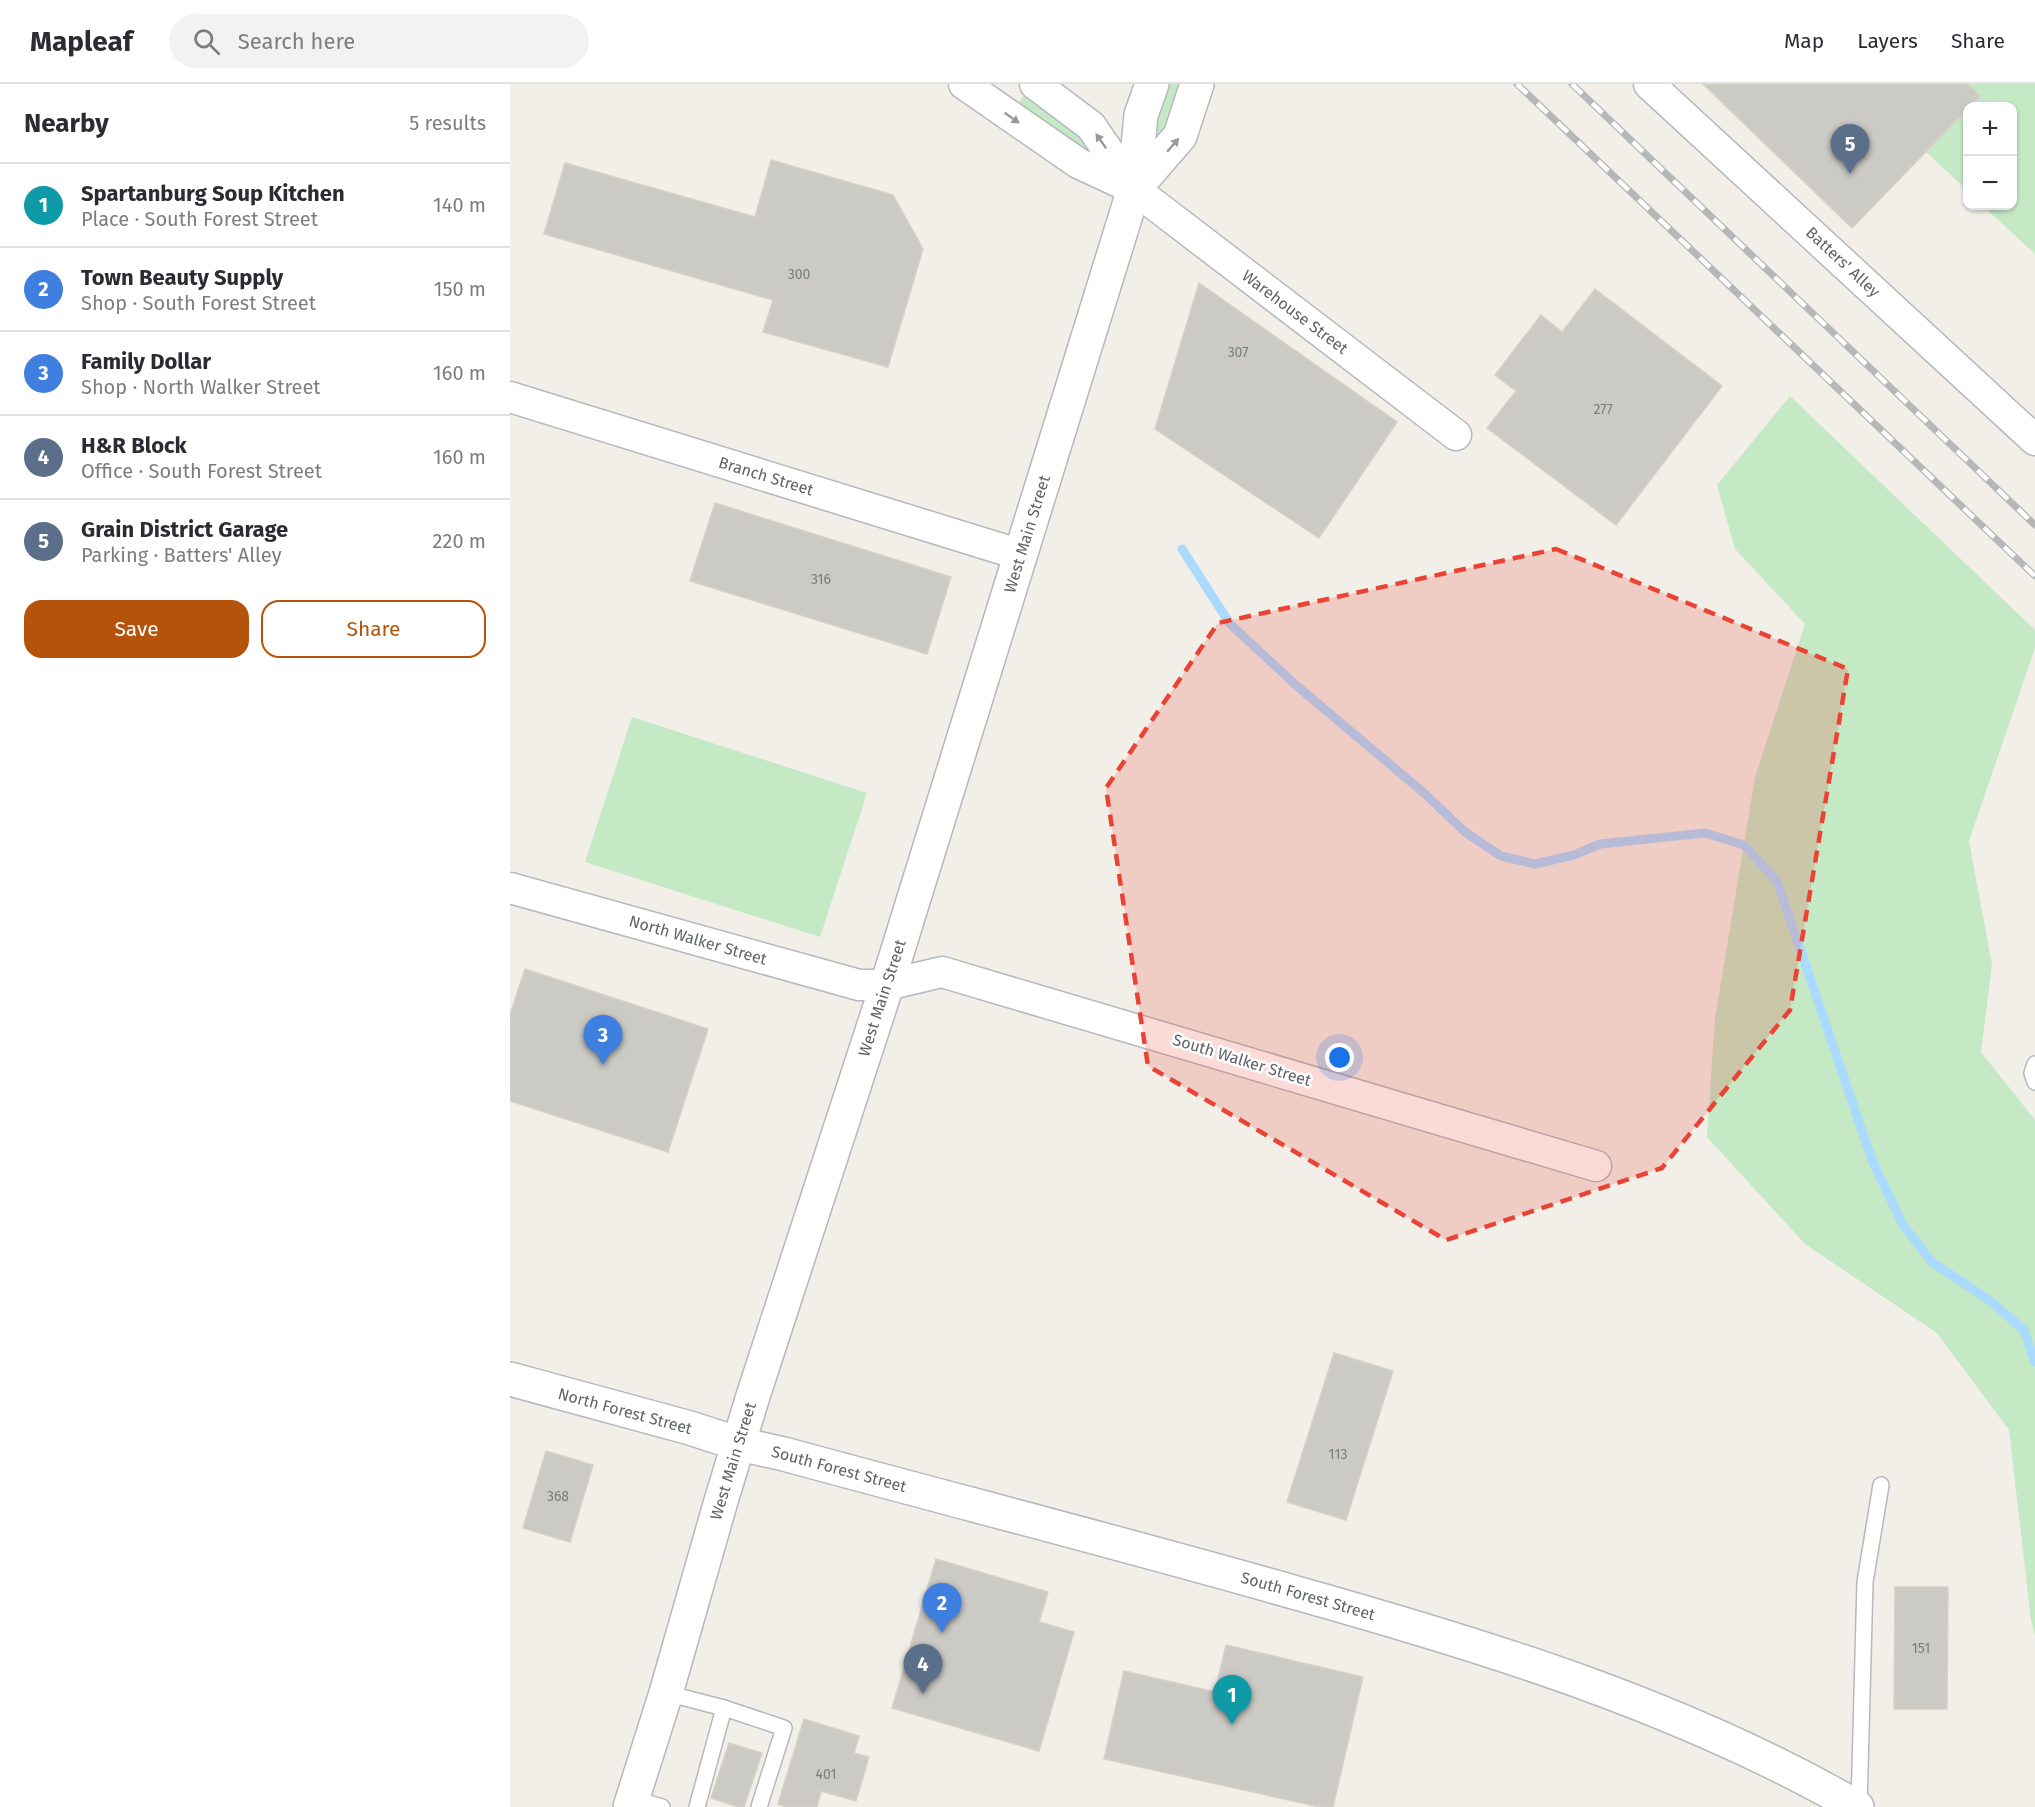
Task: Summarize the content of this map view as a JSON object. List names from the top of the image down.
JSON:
{
  "streets": {
    "street": [
      "Batters' Alley",
      "Warehouse Street",
      "Branch Street",
      "West Main Street",
      "North Walker Street",
      "South Walker Street",
      "North Forest Street",
      "South Forest Street"
    ]
  },
  "crossings": [
    ["Warehouse Street", "West Main Street"],
    ["Branch Street", "West Main Street"],
    ["West Main Street", "North Walker Street"],
    ["West Main Street", "South Walker Street"],
    ["West Main Street", "North Forest Street"],
    ["West Main Street", "South Forest Street"],
    ["North Walker Street", "South Walker Street"],
    ["North Forest Street", "South Forest Street"]
  ],
  "house_numbers": [
    "300",
    "307",
    "277",
    "316",
    "113",
    "368",
    "151",
    "401"
  ],
  "page": {
    "header": "Mapleaf",
    "search": "Search here",
    "nav": ["Map", "Layers", "Share"],
    "heading": ["Nearby", "5 results"],
    "map_buttons": ["+", "−"],
    "pins": [
      "5",
      "3",
      "2",
      "4",
      "1"
    ],
    "list": [
      {
        "mark": "1",
        "name": "Spartanburg Soup Kitchen",
        "note": "Place · South Forest Street",
        "value": "140 m"
      },
      {
        "mark": "2",
        "name": "Town Beauty Supply",
        "note": "Shop · South Forest Street",
        "value": "150 m"
      },
      {
        "mark": "3",
        "name": "Family Dollar",
        "note": "Shop · North Walker Street",
        "value": "160 m"
      },
      {
        "mark": "4",
        "name": "H&R Block",
        "note": "Office · South Forest Street",
        "value": "160 m"
      },
      {
        "mark": "5",
        "name": "Grain District Garage",
        "note": "Parking · Batters' Alley",
        "value": "220 m"
      }
    ],
    "buttons": ["Save", "Share"]
  }
}
